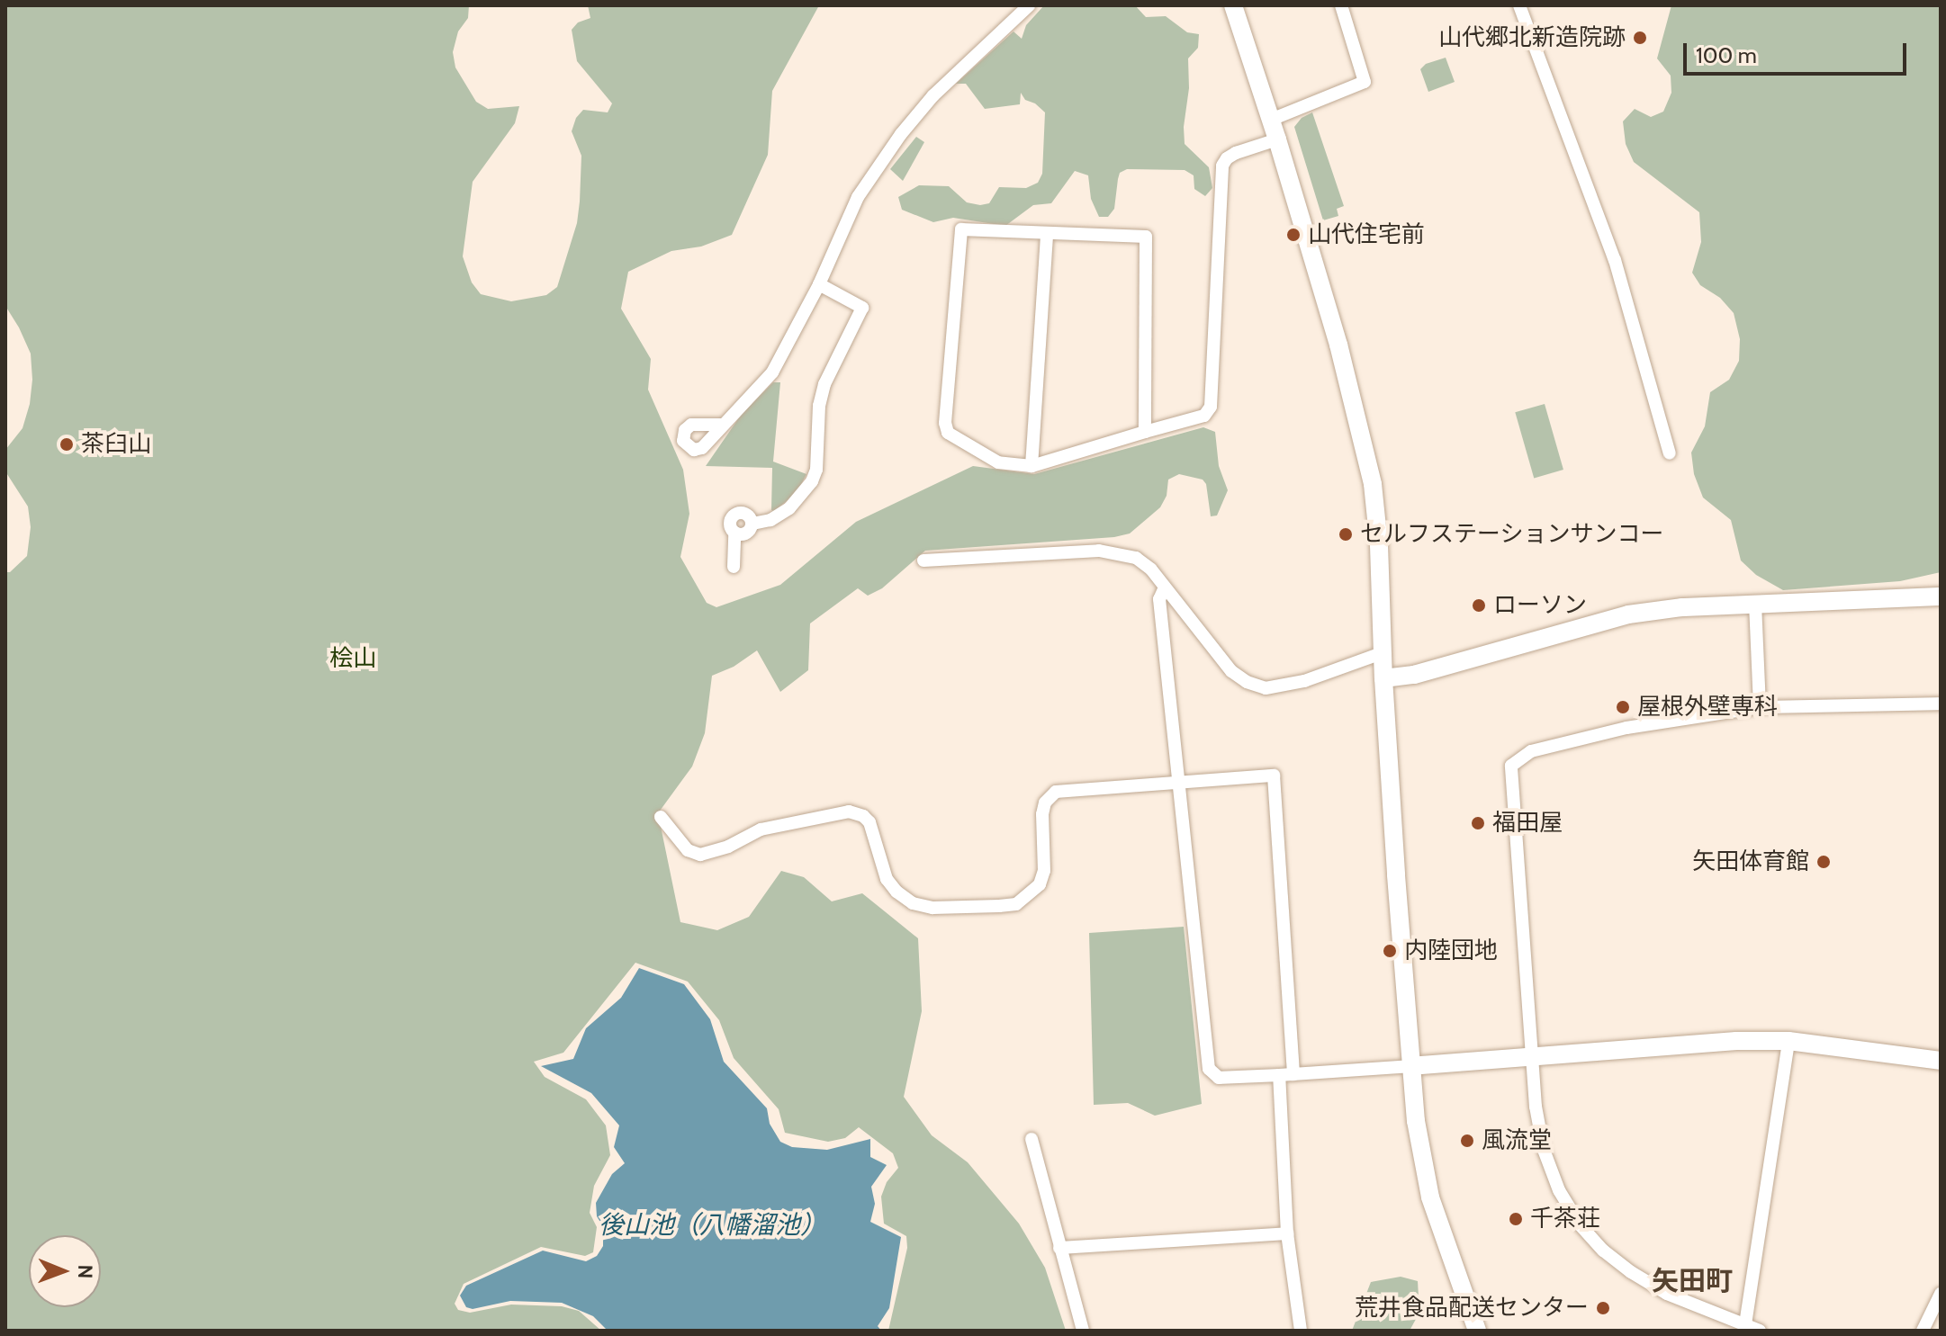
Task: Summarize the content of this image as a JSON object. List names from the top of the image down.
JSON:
{
  "districts": ["矢田町"],
  "water": ["後山池（八幡溜池）"],
  "parks": ["桧山"],
  "places": [
    "山代郷北新造院跡",
    "山代住宅前",
    "茶臼山",
    "セルフステーションサンコー",
    "ローソン",
    "屋根外壁専科",
    "福田屋",
    "矢田体育館",
    "内陸団地",
    "風流堂",
    "千茶荘",
    "荒井食品配送センター"
  ],
  "scale_bar": "100 m",
  "north": "right"
}
